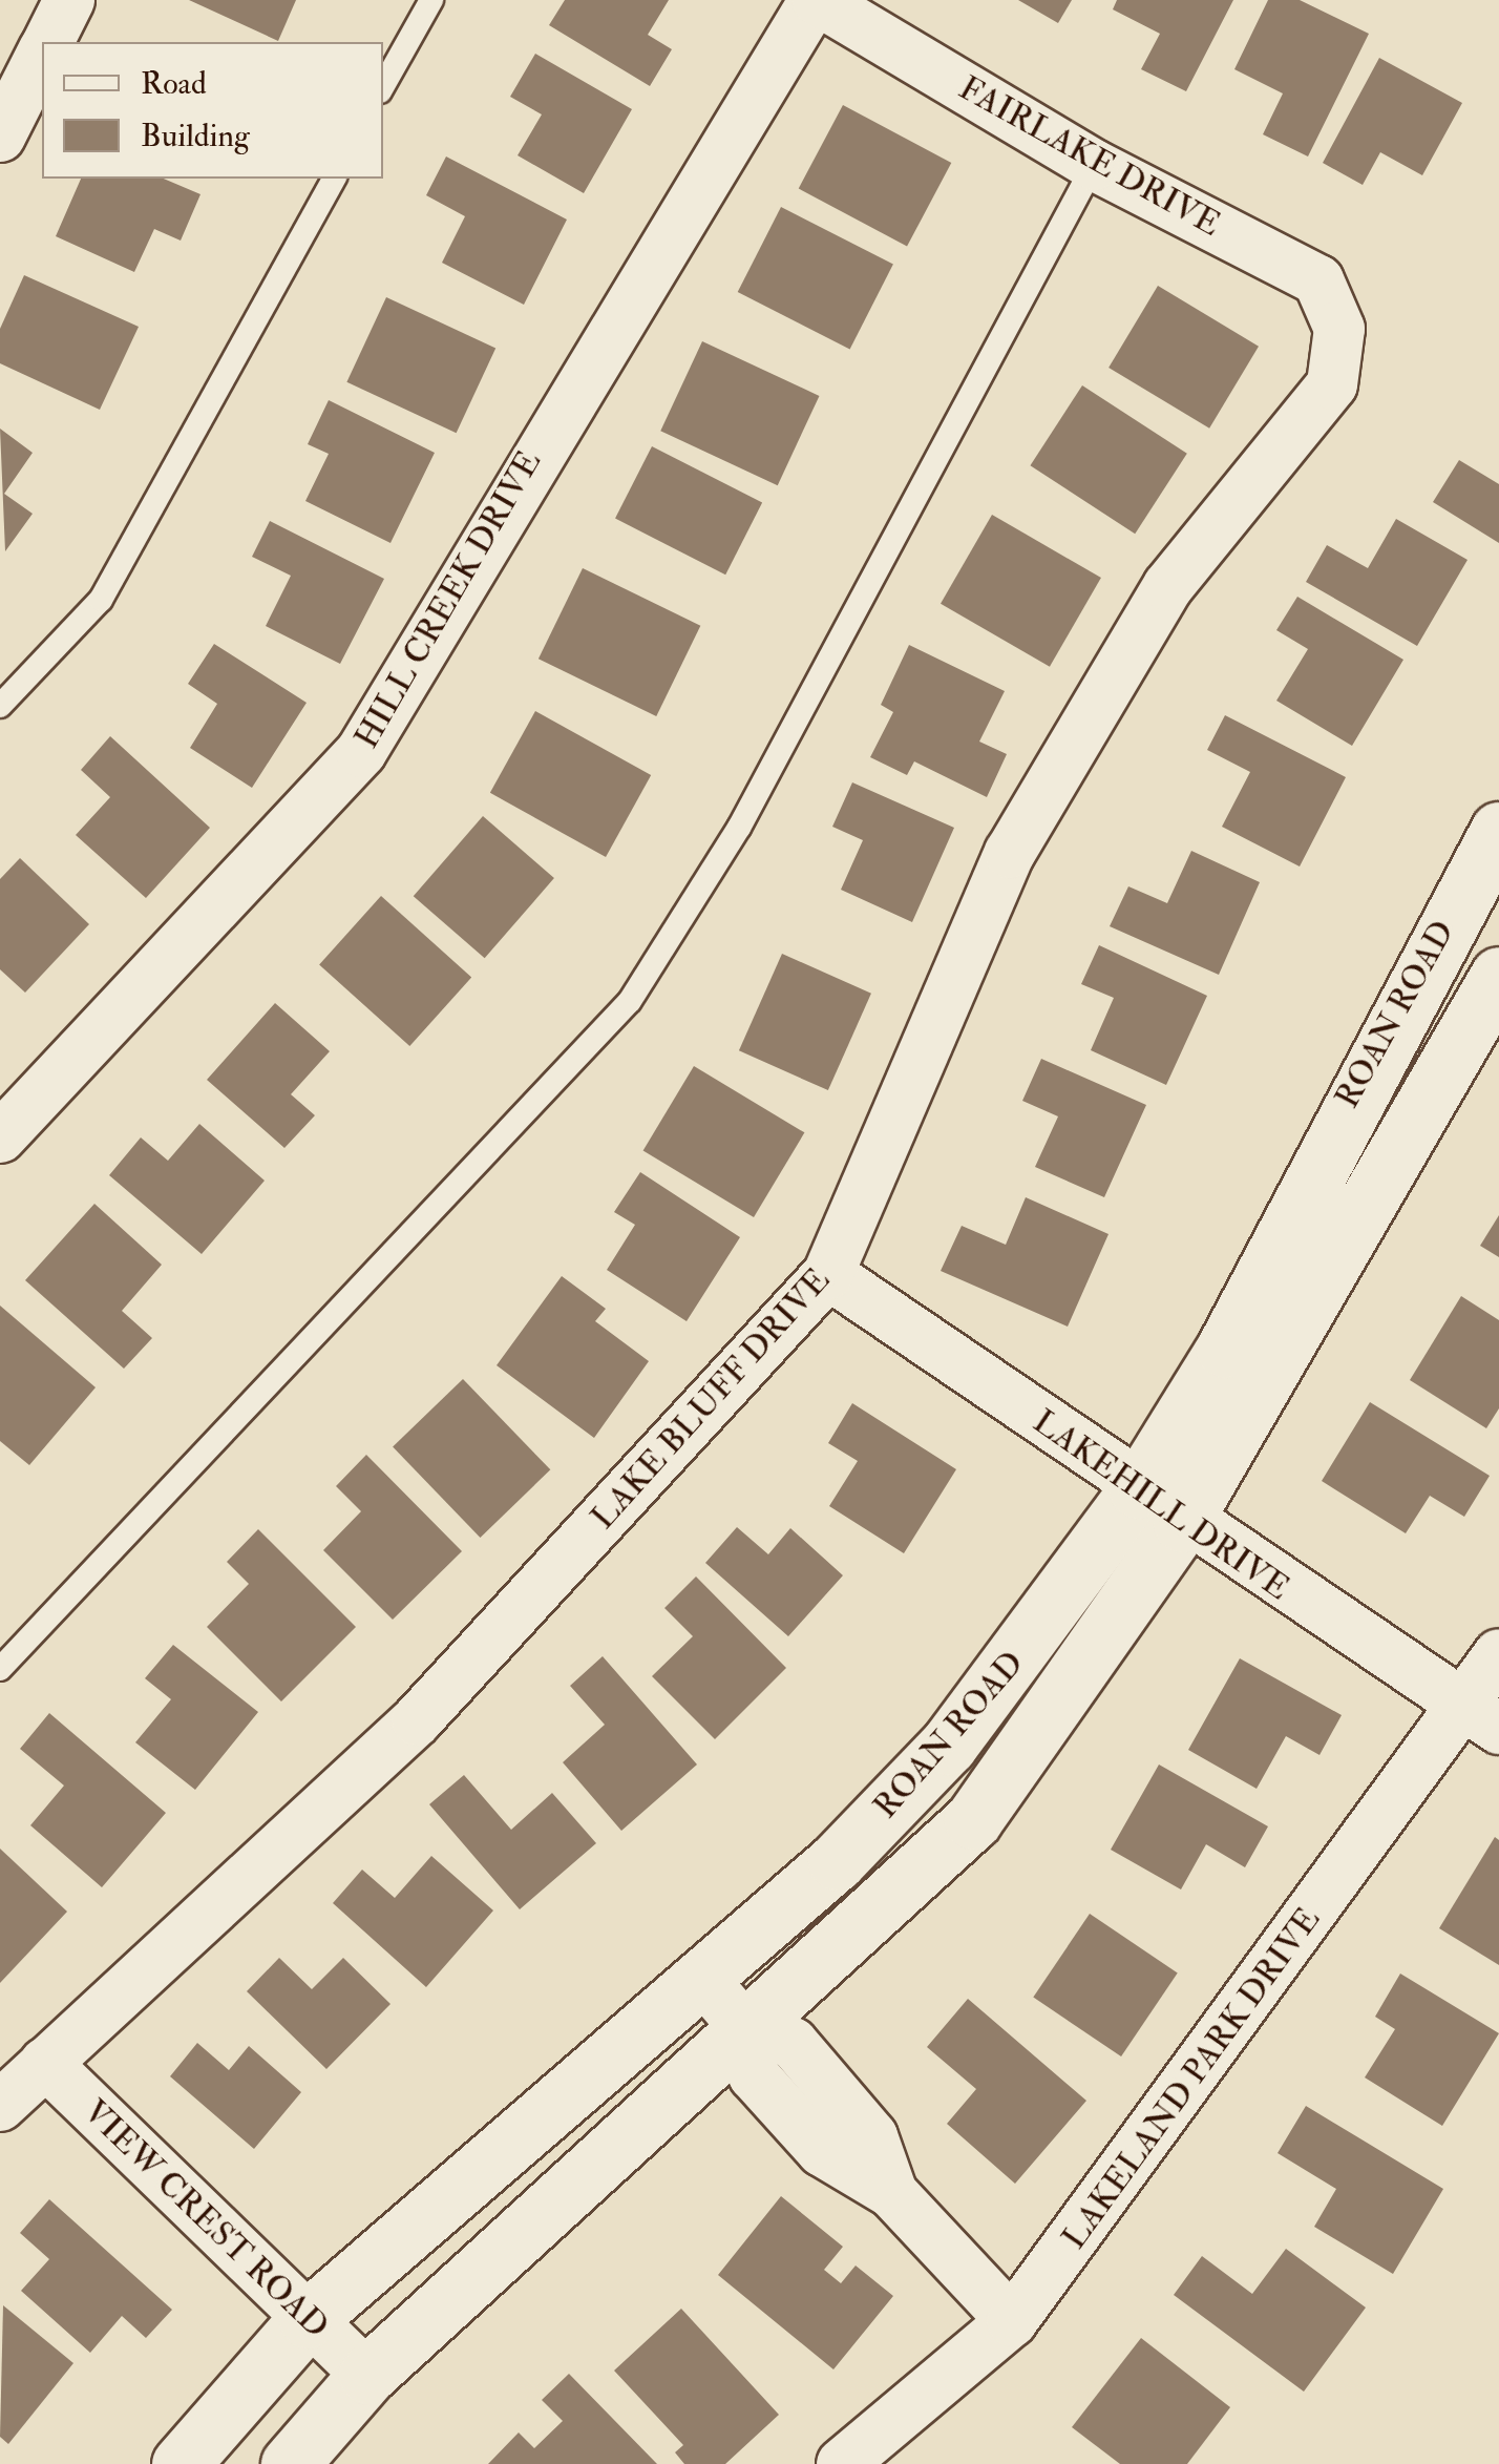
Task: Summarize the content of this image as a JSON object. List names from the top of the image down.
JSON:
{
  "streets": {
    "street": [
      "FAIRLAKE DRIVE",
      "HILL CREEK DRIVE",
      "ROAN ROAD",
      "LAKE BLUFF DRIVE",
      "LAKEHILL DRIVE",
      "LAKELAND PARK DRIVE",
      "VIEW CREST ROAD"
    ]
  },
  "crossings": [
    ["FAIRLAKE DRIVE", "HILL CREEK DRIVE"],
    ["FAIRLAKE DRIVE", "LAKE BLUFF DRIVE"],
    ["ROAN ROAD", "LAKEHILL DRIVE"],
    ["ROAN ROAD", "VIEW CREST ROAD"],
    ["LAKE BLUFF DRIVE", "LAKEHILL DRIVE"],
    ["LAKE BLUFF DRIVE", "VIEW CREST ROAD"],
    ["LAKEHILL DRIVE", "LAKELAND PARK DRIVE"]
  ],
  "legend": ["Road", "Building"]
}
